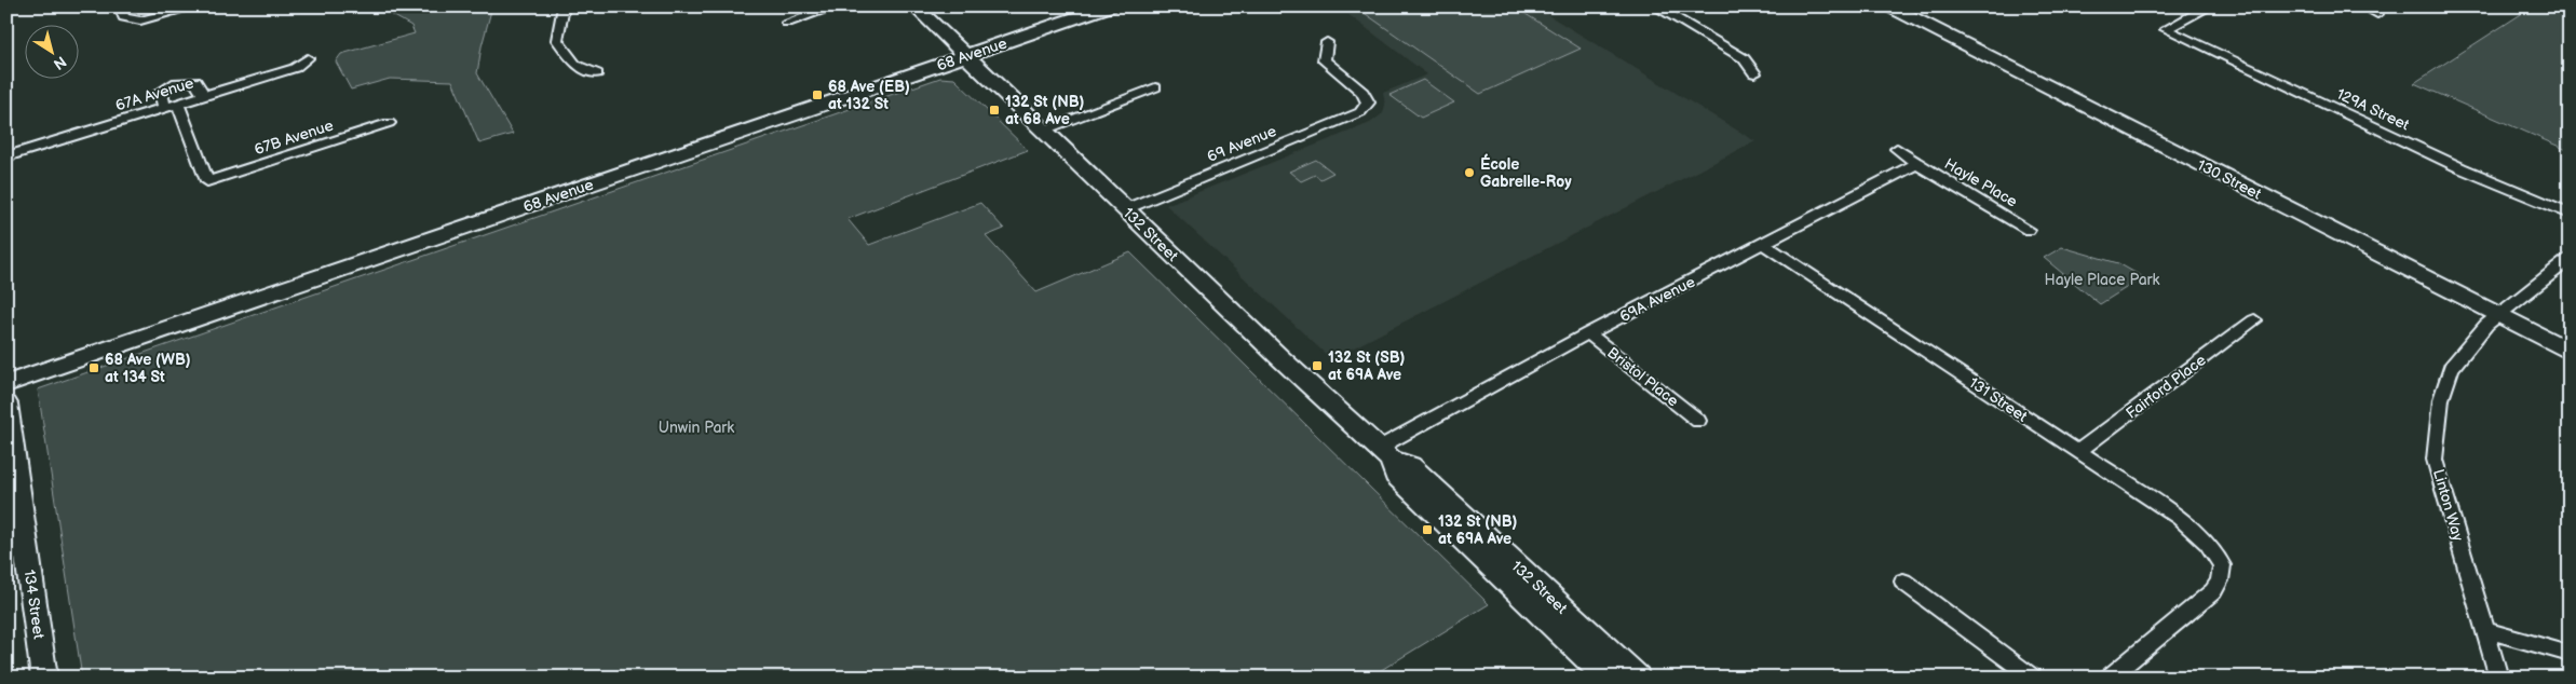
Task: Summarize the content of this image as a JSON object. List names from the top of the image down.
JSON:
{
  "streets": {
    "street": [
      "68 Avenue",
      "67A Avenue",
      "129A Street",
      "67B Avenue",
      "69 Avenue",
      "130 Street",
      "Hayle Place",
      "132 Street",
      "69A Avenue",
      "Bristol Place",
      "Fairford Place",
      "131 Street",
      "Linton Way",
      "134 Street"
    ]
  },
  "crossings": [
    ["68 Avenue", "132 Street"],
    ["67A Avenue", "67B Avenue"],
    ["69 Avenue", "132 Street"],
    ["130 Street", "Linton Way"],
    ["Hayle Place", "69A Avenue"],
    ["132 Street", "69A Avenue"],
    ["69A Avenue", "Bristol Place"],
    ["69A Avenue", "131 Street"],
    ["Fairford Place", "131 Street"]
  ],
  "parks": ["Hayle Place Park", "Unwin Park"],
  "places": {
    "transit": [
      "68 Ave (EB) at 132 St",
      "132 St (NB) at 68 Ave",
      "132 St (SB) at 69A Ave",
      "68 Ave (WB) at 134 St",
      "132 St (NB) at 69A Ave"
    ],
    "other": ["École Gabrelle-Roy"]
  },
  "north": "bottom right"
}
